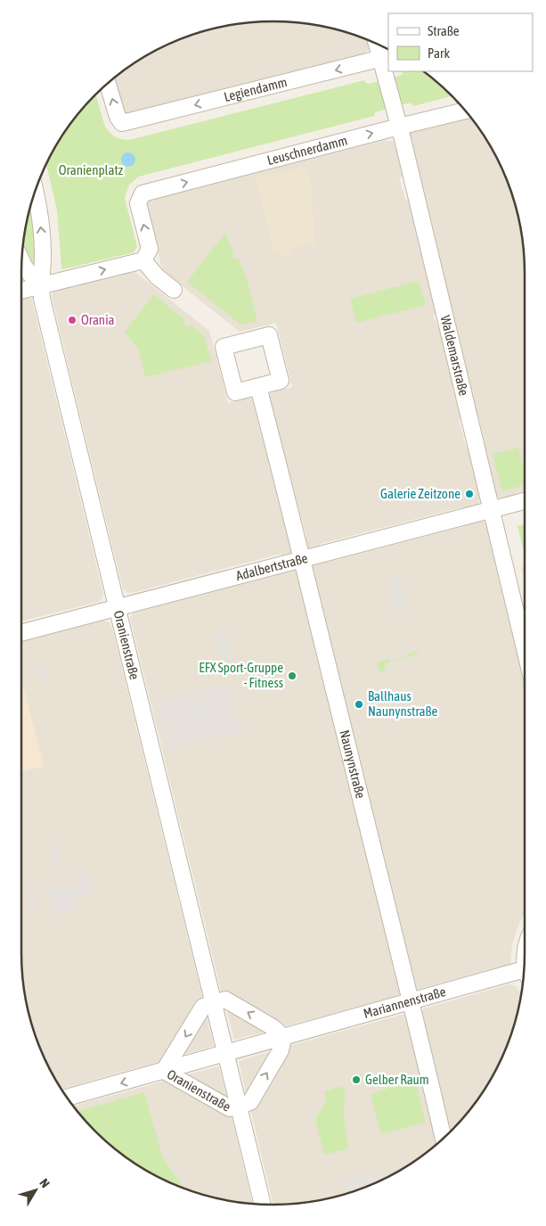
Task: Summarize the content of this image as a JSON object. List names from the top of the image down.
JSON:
{
  "streets": {
    "street": [
      "Legiendamm",
      "Leuschnerdamm",
      "Waldemarstraße",
      "Adalbertstraße",
      "Oranienstraße",
      "Naunynstraße",
      "Mariannenstraße"
    ]
  },
  "crossings": [
    ["Legiendamm", "Waldemarstraße"],
    ["Leuschnerdamm", "Waldemarstraße"],
    ["Waldemarstraße", "Adalbertstraße"],
    ["Adalbertstraße", "Oranienstraße"],
    ["Adalbertstraße", "Naunynstraße"],
    ["Oranienstraße", "Mariannenstraße"],
    ["Naunynstraße", "Mariannenstraße"]
  ],
  "one_way": ["Legiendamm", "Leuschnerdamm"],
  "parks": ["Oranienplatz"],
  "places": [
    "Orania",
    "Galerie Zeitzone",
    "EFX Sport-Gruppe - Fitness",
    "Ballhaus Naunynstraße",
    "Gelber Raum"
  ],
  "legend": ["Straße", "Park"],
  "north": "top right"
}
